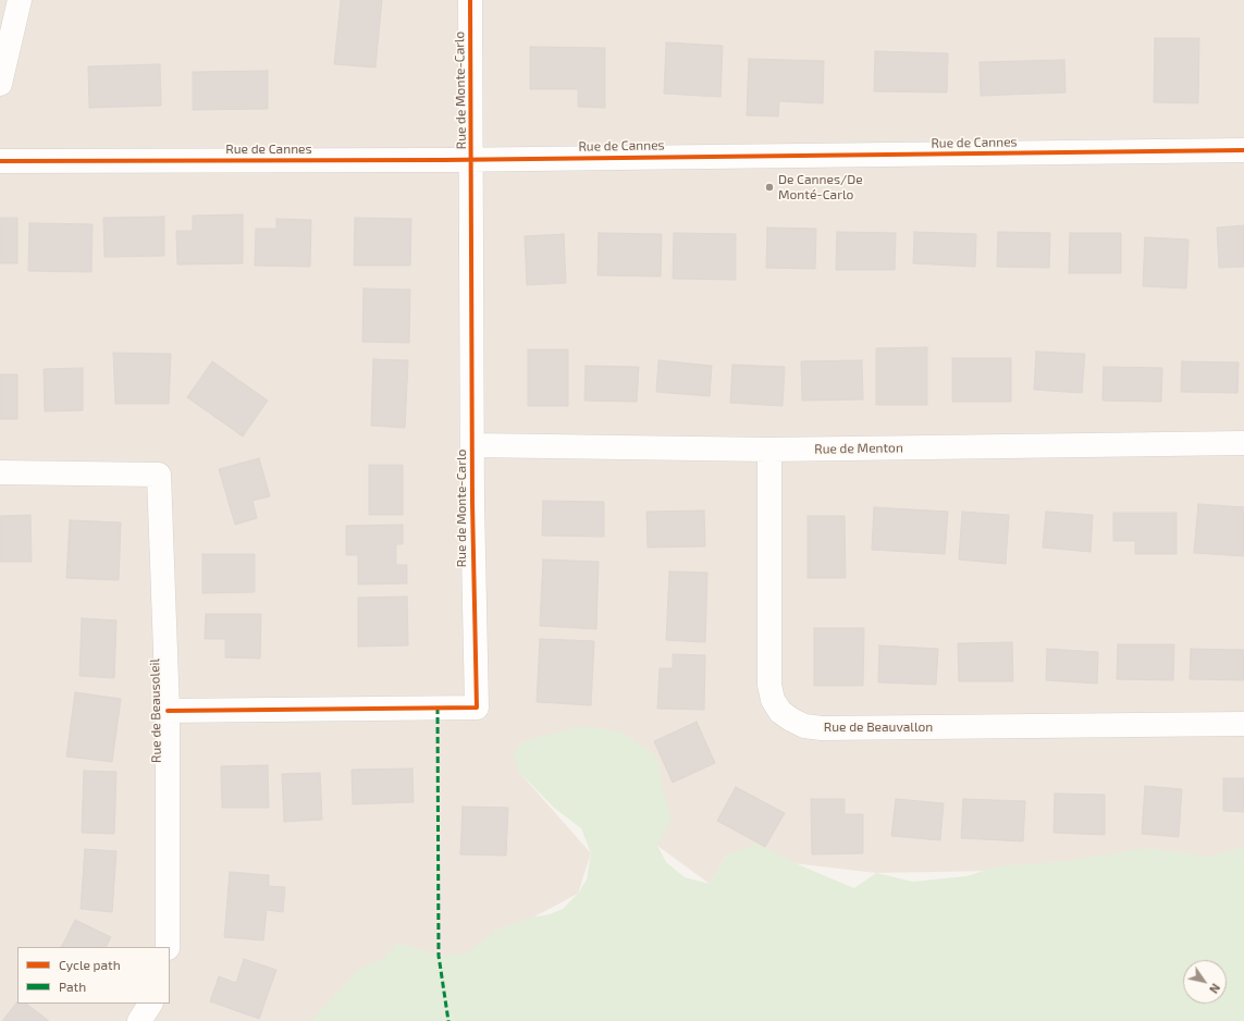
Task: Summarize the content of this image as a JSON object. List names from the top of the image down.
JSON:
{
  "streets": {
    "street": [
      "Rue de Monte-Carlo",
      "Rue de Cannes",
      "Rue de Menton",
      "Rue de Beausoleil",
      "Rue de Beauvallon"
    ]
  },
  "crossings": [
    ["Rue de Monte-Carlo", "Rue de Cannes"],
    ["Rue de Monte-Carlo", "Rue de Menton"],
    ["Rue de Monte-Carlo", "Rue de Beausoleil"],
    ["Rue de Menton", "Rue de Beauvallon"]
  ],
  "places": ["De Cannes/De Monté-Carlo"],
  "legend": ["Cycle path", "Path"],
  "north": "bottom right"
}
